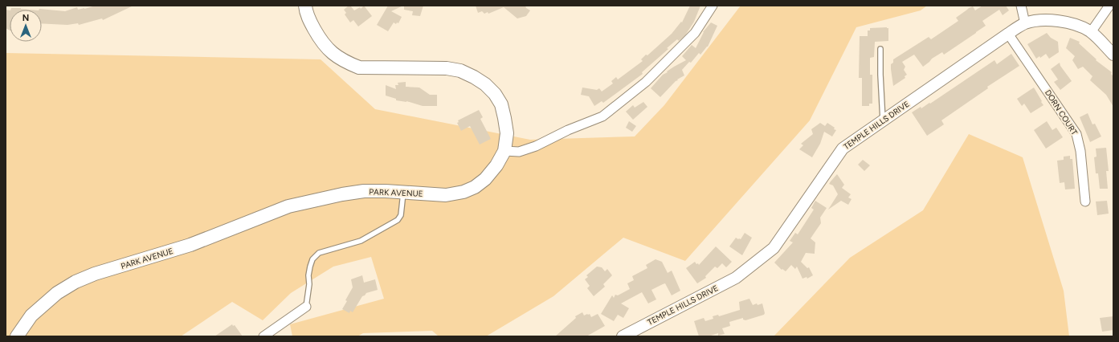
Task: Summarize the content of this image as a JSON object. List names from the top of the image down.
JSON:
{
  "streets": {
    "main road": ["PARK AVENUE"],
    "street": ["DORN COURT", "TEMPLE HILLS DRIVE"]
  },
  "crossings": [
    ["DORN COURT", "TEMPLE HILLS DRIVE"]
  ],
  "north": "top"
}
